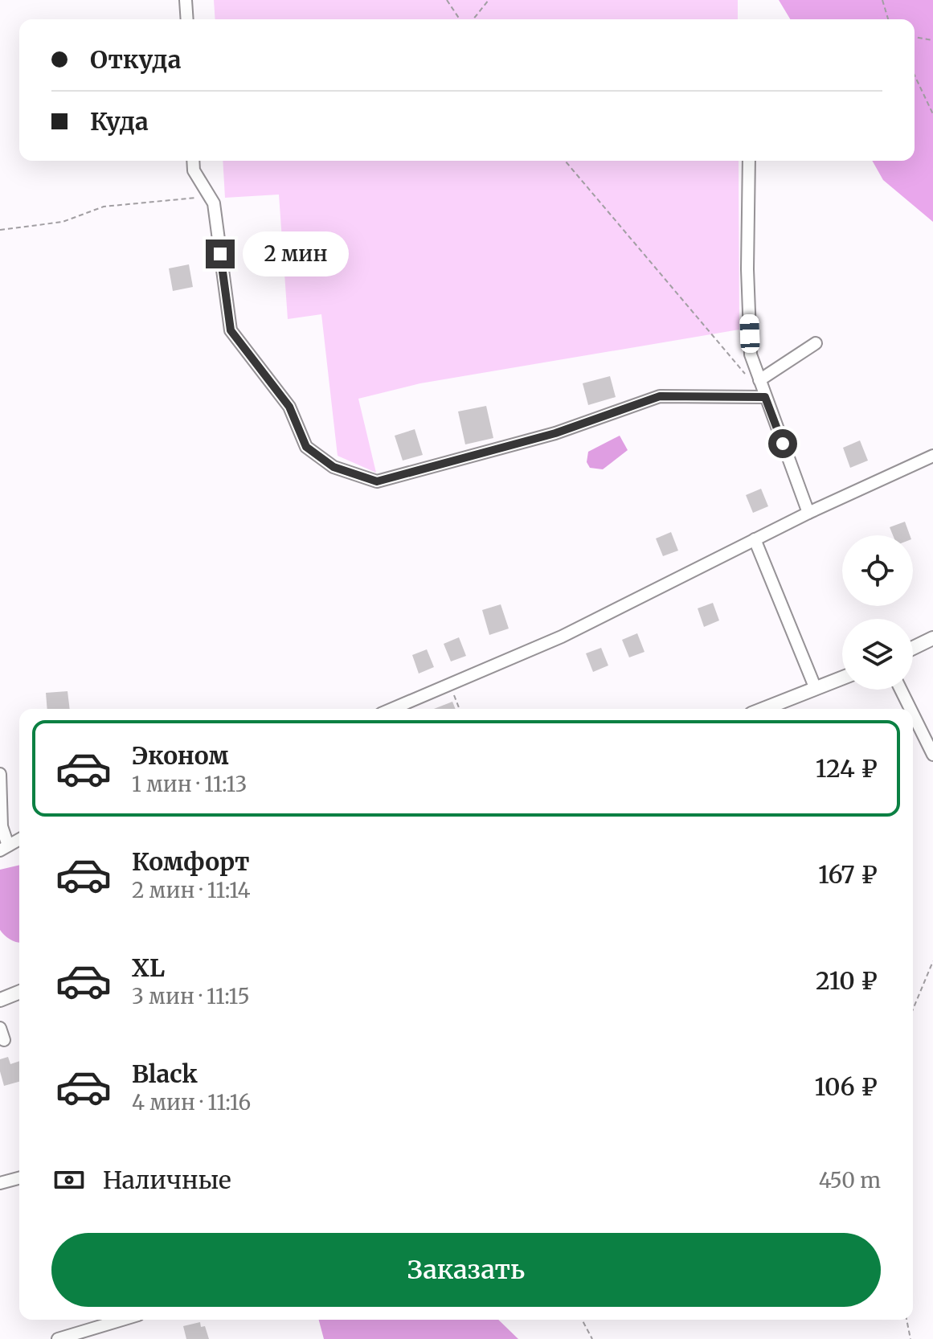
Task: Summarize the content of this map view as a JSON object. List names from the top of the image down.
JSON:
{
  "page": {
    "banner": ["Откуда", "Куда"],
    "bubble": "2 мин",
    "list": [
      {
        "name": "Эконом",
        "note": "1 мин · 11:13",
        "value": "124 ₽"
      },
      {
        "name": "Комфорт",
        "note": "2 мин · 11:14",
        "value": "167 ₽"
      },
      {
        "name": "XL",
        "note": "3 мин · 11:15",
        "value": "210 ₽"
      },
      {
        "name": "Black",
        "note": "4 мин · 11:16",
        "value": "106 ₽"
      }
    ],
    "pay": ["Наличные", "450 m"],
    "buttons": "Заказать"
  }
}
